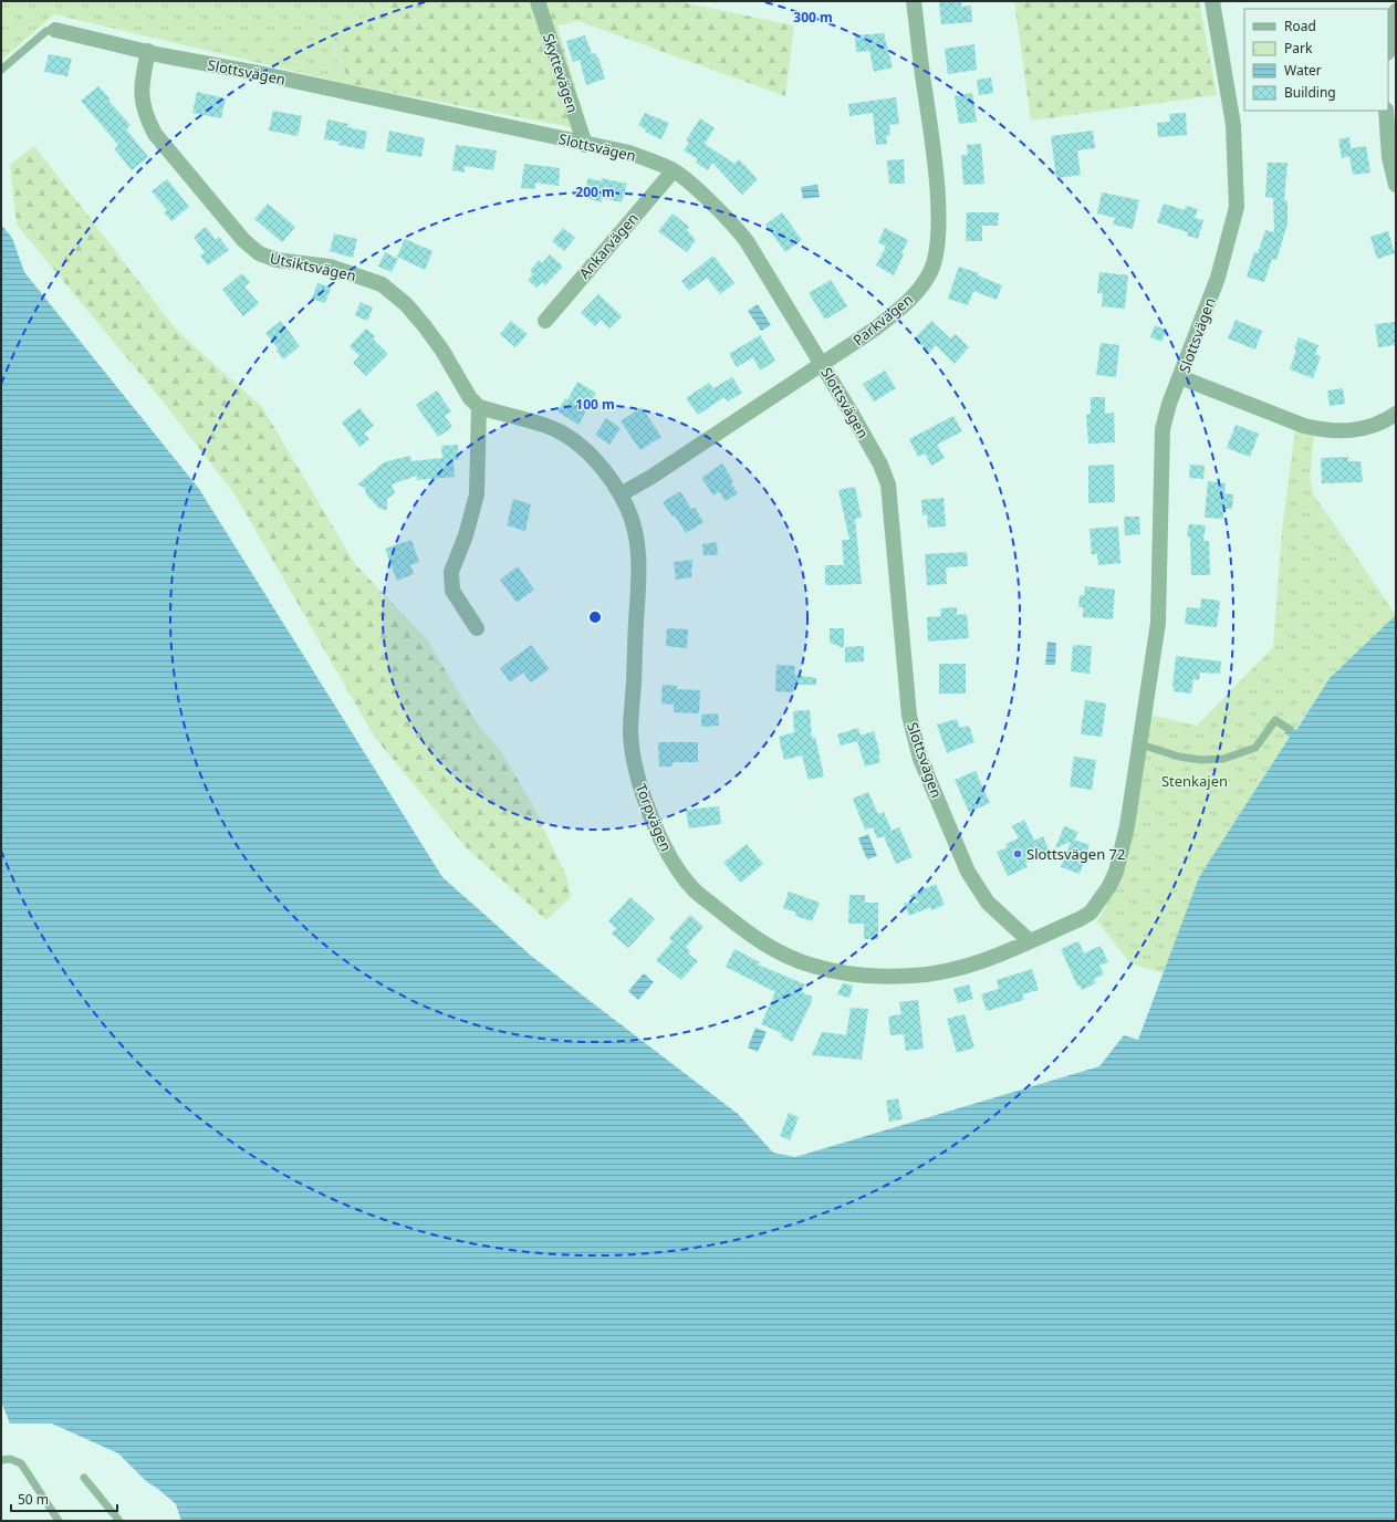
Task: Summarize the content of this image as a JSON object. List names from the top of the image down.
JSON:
{
  "streets": {
    "street": [
      "Slottsvägen",
      "Skyttevägen",
      "Ankarvägen",
      "Utsiktsvägen",
      "Parkvägen",
      "Torpvägen"
    ]
  },
  "crossings": [
    ["Slottsvägen", "Skyttevägen"],
    ["Slottsvägen", "Ankarvägen"],
    ["Slottsvägen", "Utsiktsvägen"],
    ["Slottsvägen", "Parkvägen"],
    ["Slottsvägen", "Torpvägen"],
    ["Utsiktsvägen", "Torpvägen"],
    ["Parkvägen", "Torpvägen"]
  ],
  "parks": ["Stenkajen"],
  "places": ["Slottsvägen 72"],
  "legend": [
    "Road",
    "Park",
    "Water",
    "Building"
  ],
  "scale_bar": "50 m",
  "rings": ["300 m", "200 m", "100 m"]
}
